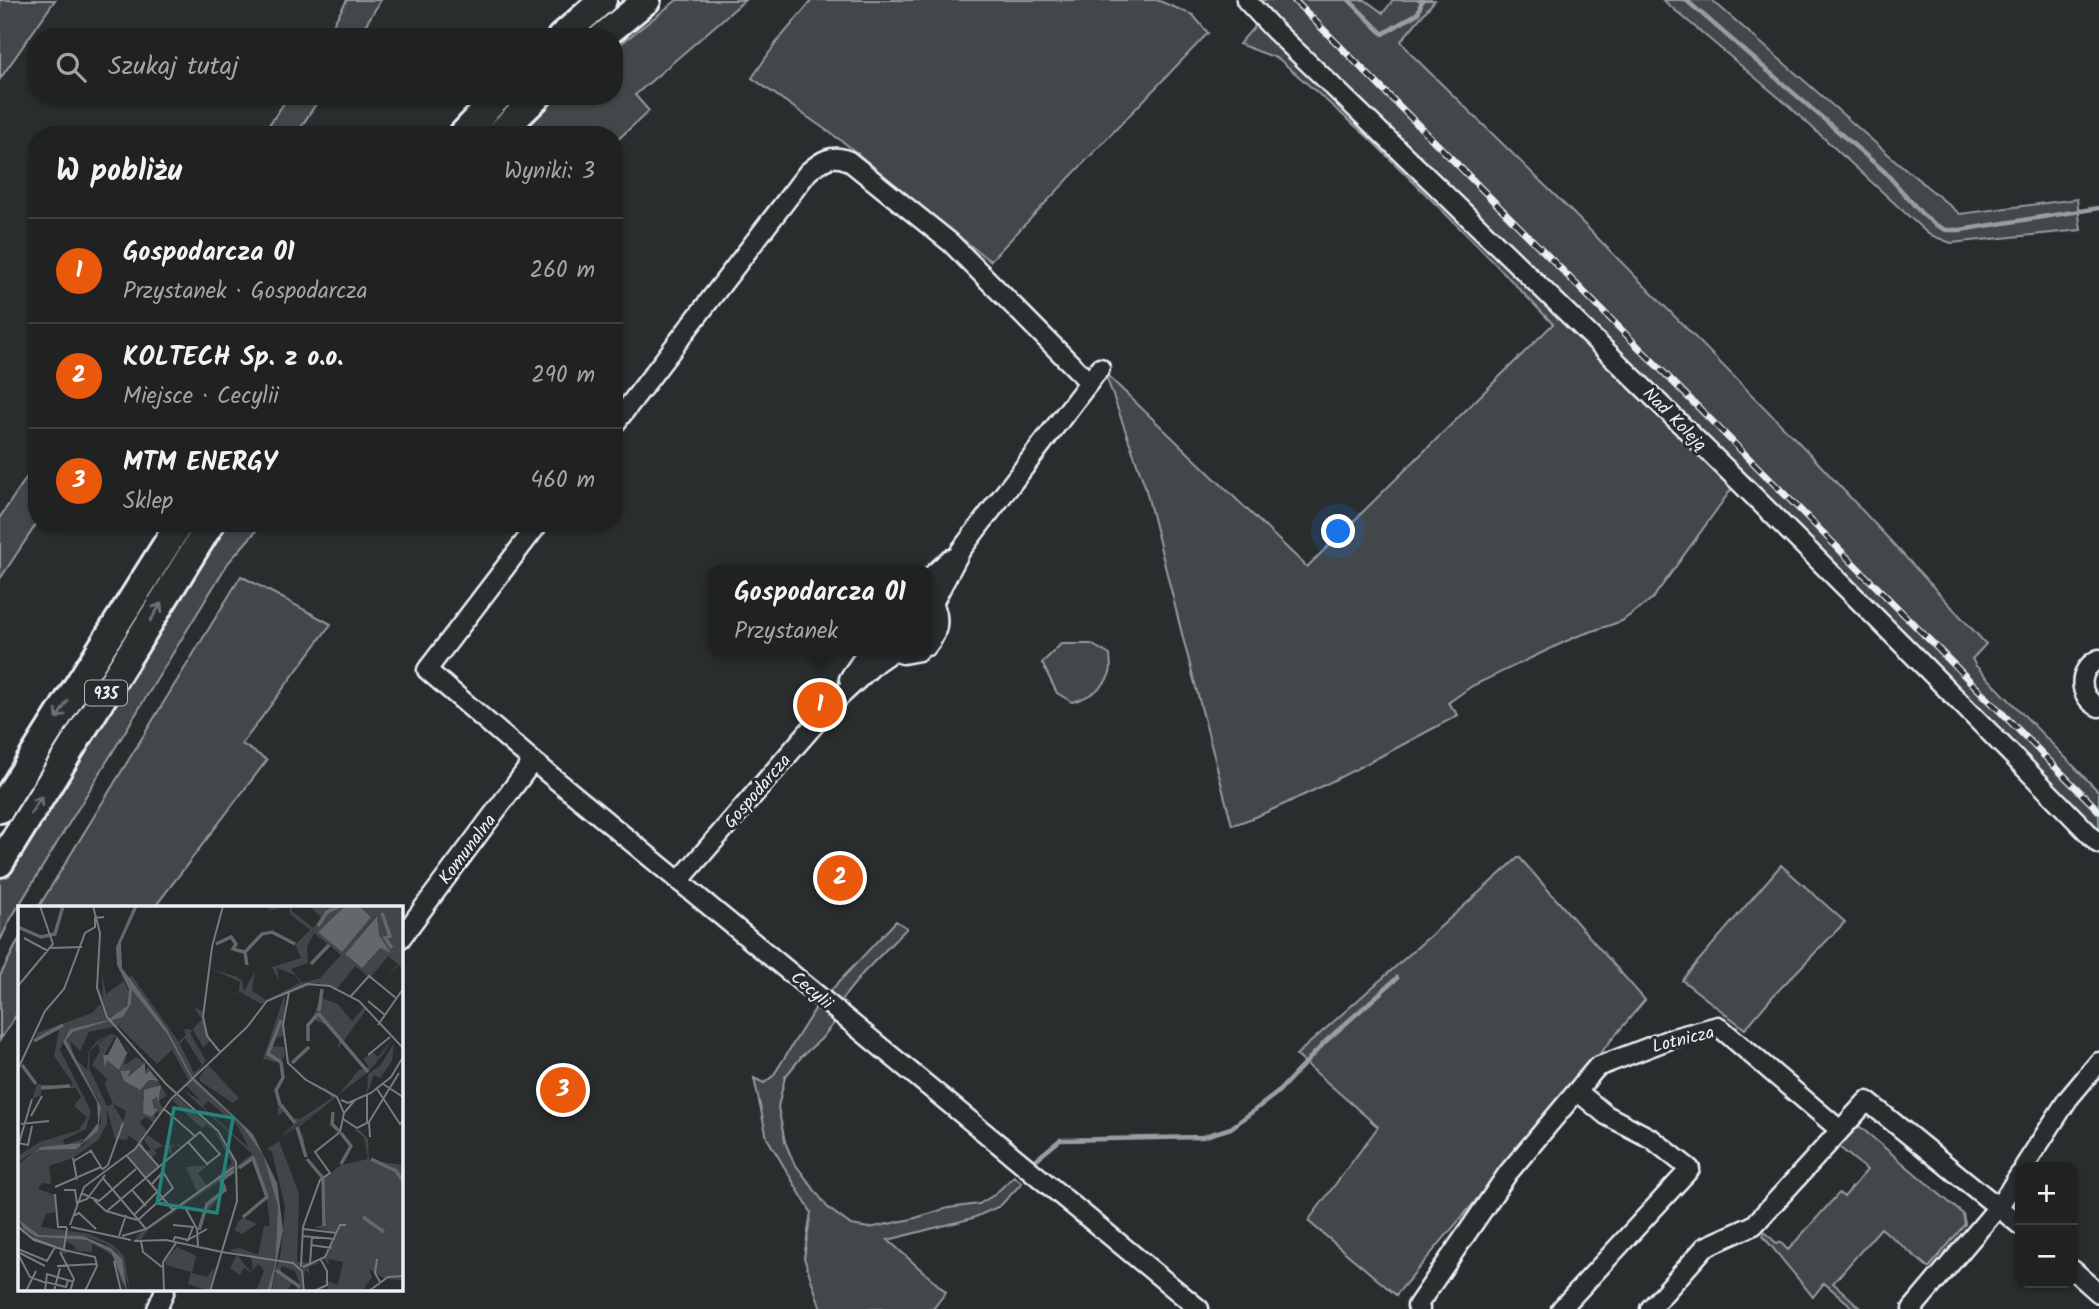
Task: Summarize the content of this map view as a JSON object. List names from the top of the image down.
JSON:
{
  "streets": {
    "main road": ["935"],
    "street": [
      "Nad Koleją",
      "Gospodarcza",
      "Komunalna",
      "Cecylii",
      "Lotnicza"
    ]
  },
  "crossings": [
    ["Gospodarcza", "Cecylii"],
    ["Komunalna", "Cecylii"]
  ],
  "page": {
    "search": "Szukaj tutaj",
    "heading": ["W pobliżu", "Wyniki: 3"],
    "list": [
      {
        "mark": "1",
        "name": "Gospodarcza 01",
        "note": "Przystanek · Gospodarcza",
        "value": "260 m"
      },
      {
        "mark": "2",
        "name": "KOLTECH Sp. z o.o.",
        "note": "Miejsce · Cecylii",
        "value": "290 m"
      },
      {
        "mark": "3",
        "name": "MTM ENERGY",
        "note": "Sklep",
        "value": "460 m"
      }
    ],
    "popup": ["Gospodarcza 01", "Przystanek"],
    "pins": ["1", "2", "3"],
    "map_buttons": ["+", "−"]
  }
}
